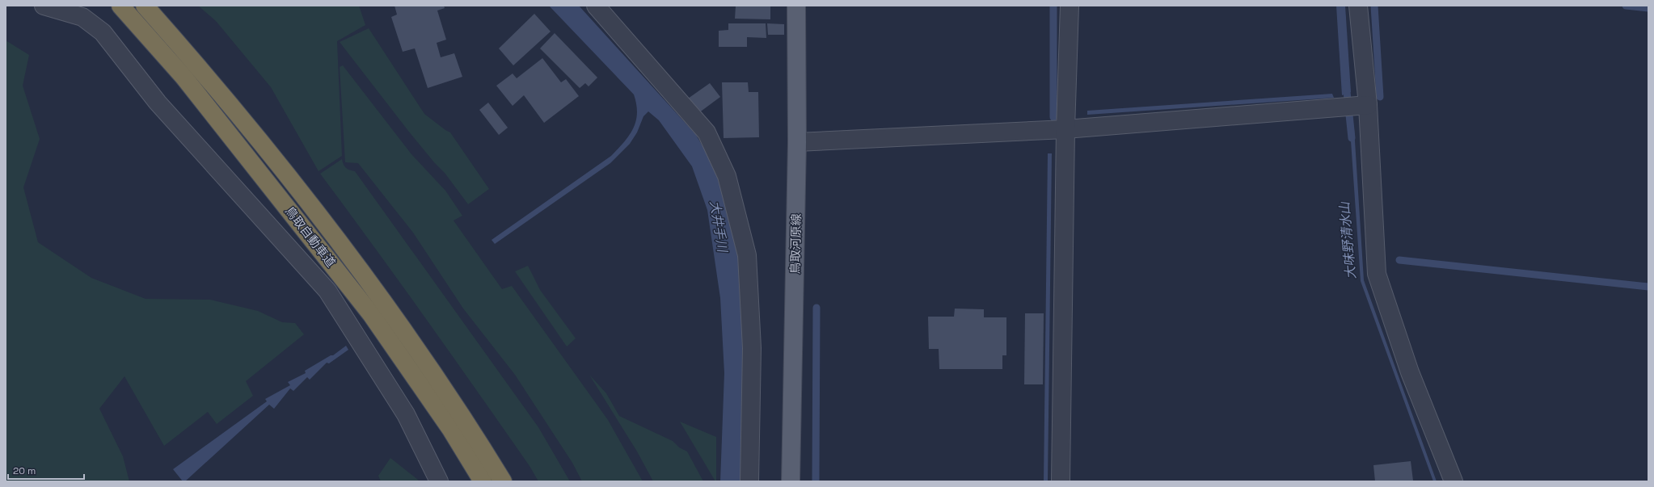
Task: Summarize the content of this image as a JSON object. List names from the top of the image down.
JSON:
{
  "streets": {
    "highway": ["鳥取自動車道"],
    "main road": ["鳥取河原線"]
  },
  "water": ["大井手川", "大味野清水山"],
  "scale_bar": "20 m"
}
